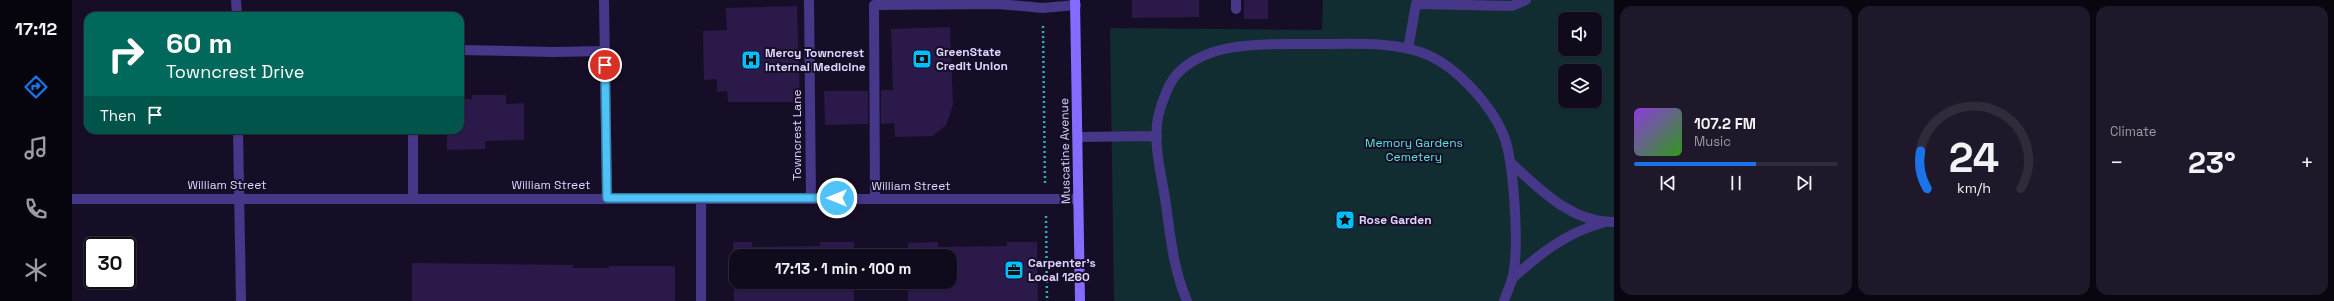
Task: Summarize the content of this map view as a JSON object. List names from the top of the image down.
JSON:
{
  "streets": {
    "main road": ["Muscatine Avenue"],
    "street": ["Towncrest Lane", "William Street"]
  },
  "crossings": [
    ["Towncrest Lane", "William Street"],
    ["Muscatine Avenue", "William Street"]
  ],
  "parks": ["Memory Gardens Cemetery"],
  "places": {
    "bank": ["GreenState Credit Union"],
    "hospital": ["Mercy Towncrest Internal Medicine"],
    "place": ["Rose Garden"],
    "office": ["Carpenter's Local 1260"]
  },
  "page": {
    "tabs": "17:12",
    "tile": "Climate",
    "turn": ["60 m", "Towncrest Drive"],
    "then": "Then",
    "song": ["107.2 FM", "Music"],
    "heat": ["−", "23°", "+"],
    "limit": "30",
    "trip": "17:13 · 1 min · 100 m",
    "gauge": ["24", "km/h"]
  }
}
